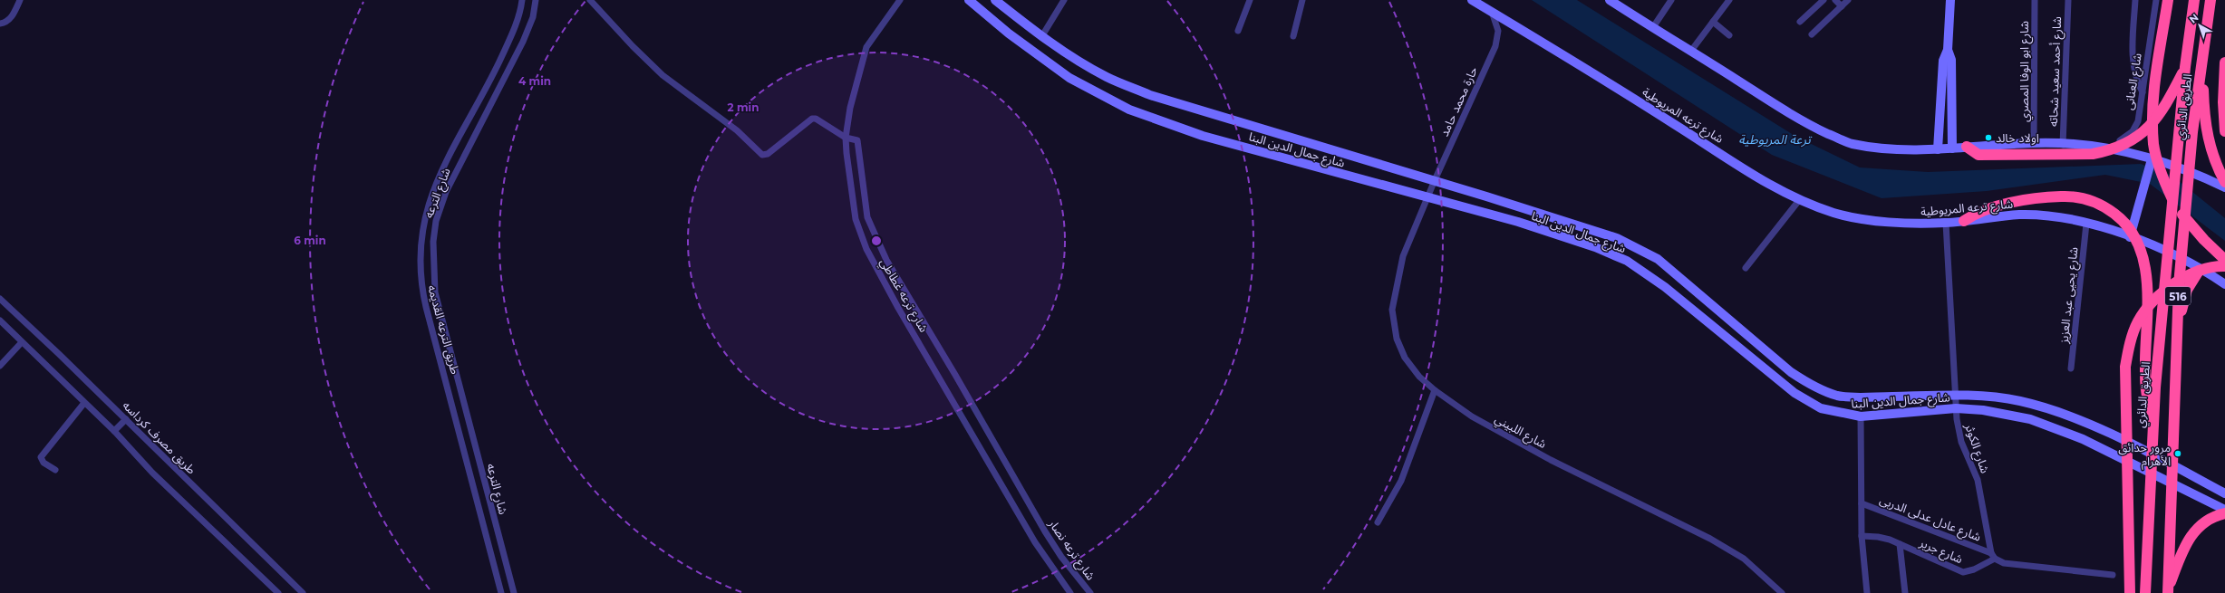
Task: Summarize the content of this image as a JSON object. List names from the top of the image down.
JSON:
{
  "streets": {
    "highway": ["الطريق الدائري", "516"],
    "main road": ["شارع ترعه المريوطية", "شارع جمال الدين البنا"],
    "street": [
      "شارع ابو الوفا المصري",
      "شارع أحمد سعيد شحاته",
      "شارع العنانى",
      "حارة محمد حامد",
      "شارع الترعه",
      "شارع ترعه غطاطي",
      "شارع يحيى عبد العزيز",
      "طريق الترعه القديمه",
      "شارع اللبيني",
      "طريق مصرف كرداسه",
      "شارع الكوثر",
      "شارع عادل عدلى الدربى",
      "شارع ترعه نصار",
      "شارع جرير"
    ]
  },
  "crossings": [
    ["حارة محمد حامد", "شارع ترعه المريوطية"],
    ["حارة محمد حامد", "شارع جمال الدين البنا"],
    ["حارة محمد حامد", "شارع اللبيني"],
    ["شارع ترعه المريوطية", "شارع يحيى عبد العزيز"],
    ["شارع ترعه المريوطية", "شارع الكوثر"],
    ["شارع جمال الدين البنا", "شارع اللبيني"],
    ["شارع جمال الدين البنا", "شارع الكوثر"],
    ["شارع ترعه غطاطي", "شارع ترعه نصار"],
    ["شارع الكوثر", "شارع عادل عدلى الدربى"],
    ["شارع الكوثر", "شارع جرير"],
    ["شارع عادل عدلى الدربى", "شارع جرير"]
  ],
  "water": ["ترعة المريوطية"],
  "places": ["اولاد خالد", "مرور حدائق الأهرام"],
  "north": "top left",
  "rings": ["4 min", "2 min", "6 min"]
}
